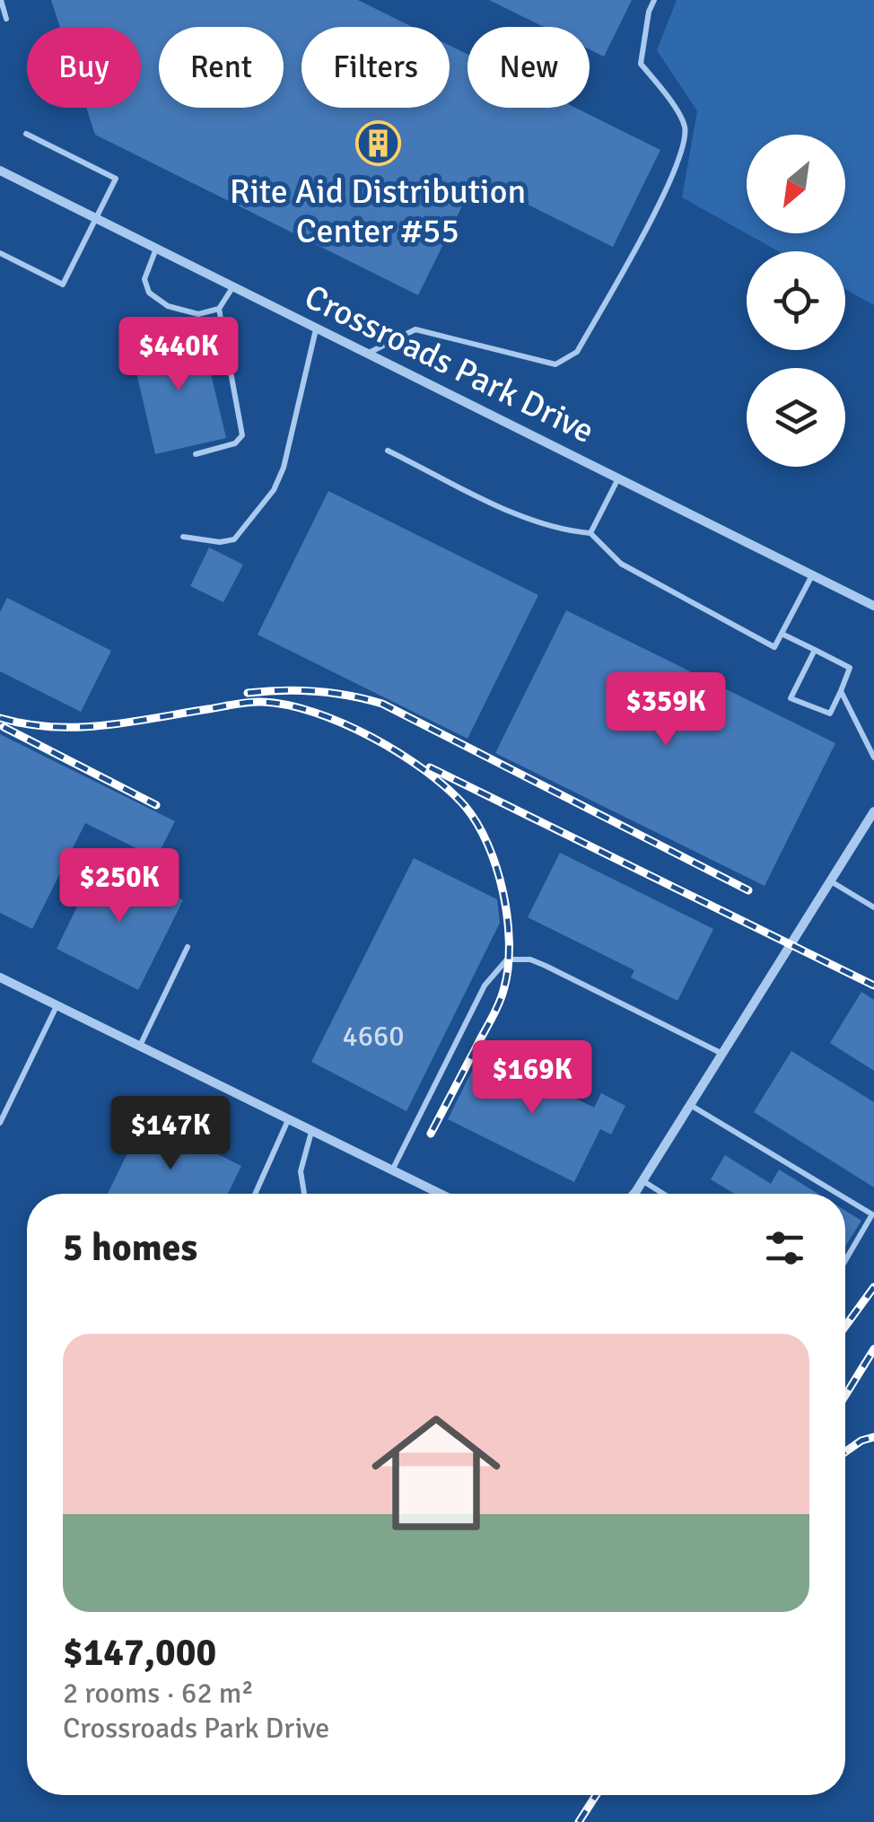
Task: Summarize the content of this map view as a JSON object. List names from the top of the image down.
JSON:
{
  "streets": {
    "street": ["Crossroads Park Drive"]
  },
  "places": {
    "building": ["Rite Aid Distribution Center #55"]
  },
  "house_numbers": ["4660"],
  "north": "bottom left",
  "page": {
    "chip": [
      "Buy",
      "Rent",
      "Filters",
      "New"
    ],
    "price": [
      "$440K",
      "$359K",
      "$250K",
      "$169K",
      "$147K"
    ],
    "heading": "5 homes",
    "list": [
      {
        "name": "$147,000",
        "note": "2 rooms · 62 m² · Crossroads Park Drive"
      }
    ]
  }
}
